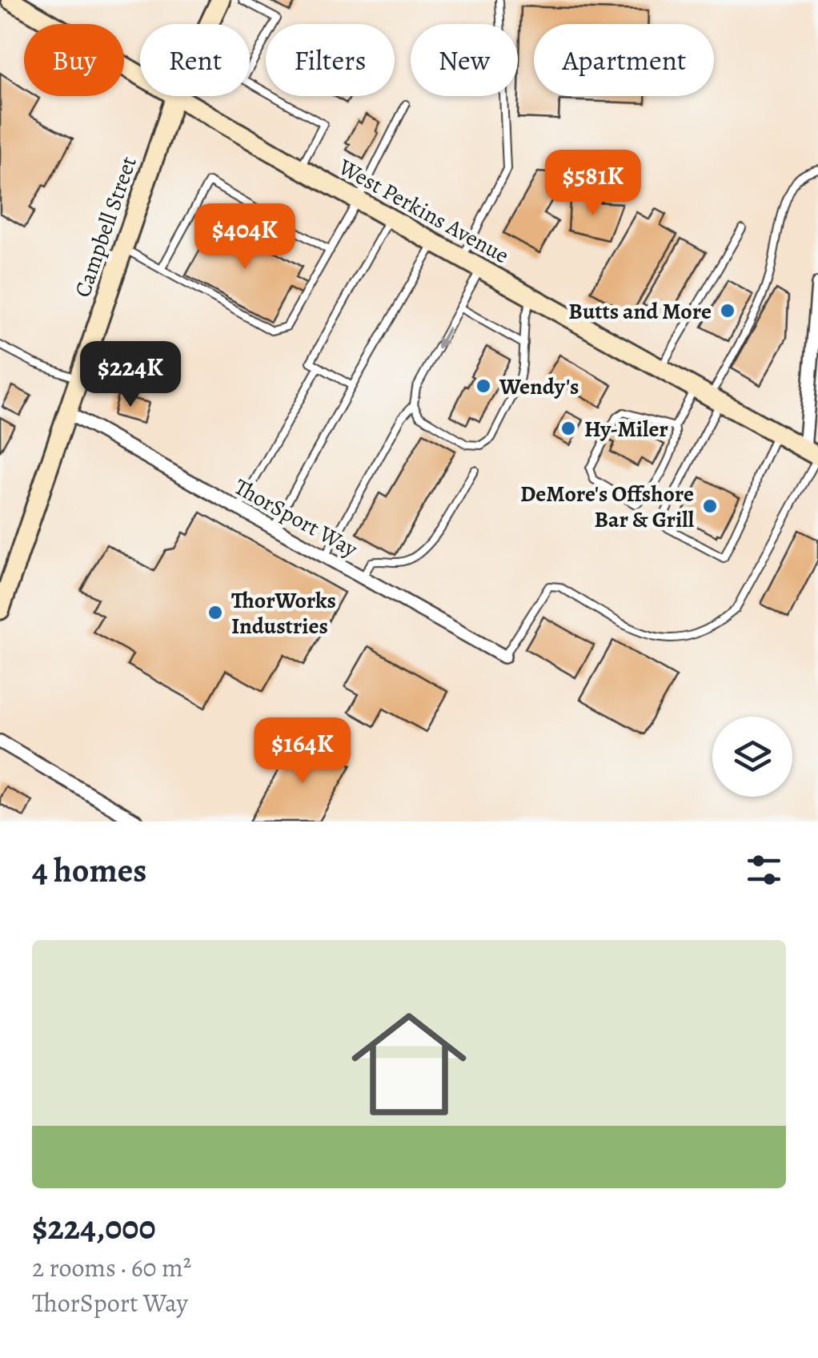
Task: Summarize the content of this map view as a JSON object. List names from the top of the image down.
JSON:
{
  "streets": {
    "main road": ["West Perkins Avenue", "Campbell Street"],
    "street": ["ThorSport Way"]
  },
  "crossings": [
    ["West Perkins Avenue", "Campbell Street"],
    ["Campbell Street", "ThorSport Way"]
  ],
  "places": [
    "Butts and More",
    "Wendy's",
    "Hy-Miler",
    "DeMore's Offshore Bar & Grill",
    "ThorWorks Industries"
  ],
  "page": {
    "chip": [
      "Buy",
      "Rent",
      "Filters",
      "New",
      "Apartment"
    ],
    "price": [
      "$581K",
      "$404K",
      "$224K",
      "$164K"
    ],
    "heading": "4 homes",
    "list": [
      {
        "name": "$224,000",
        "note": "2 rooms · 60 m² · ThorSport Way"
      }
    ]
  }
}
